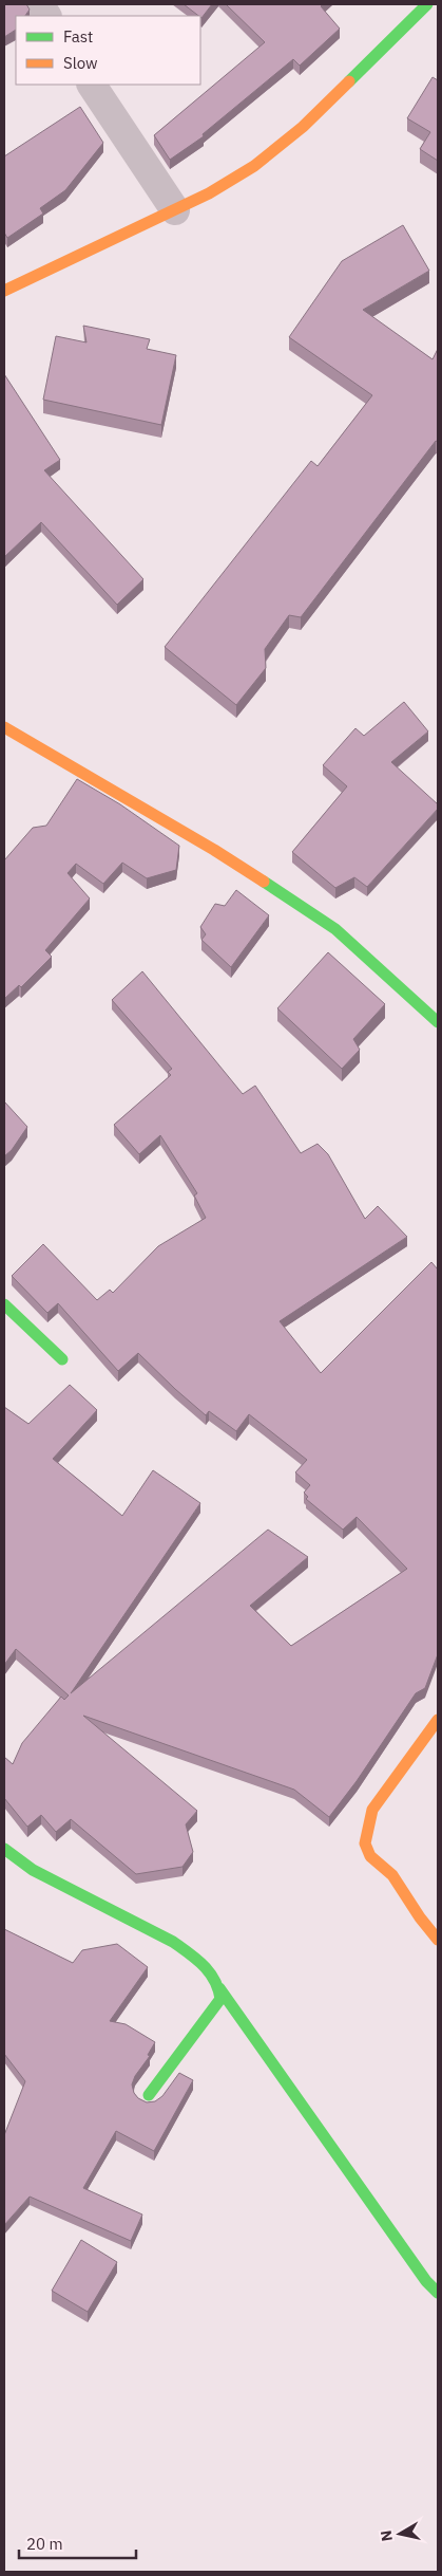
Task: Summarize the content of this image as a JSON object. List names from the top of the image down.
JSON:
{
  "legend": ["Fast", "Slow"],
  "scale_bar": "20 m",
  "north": "left"
}
